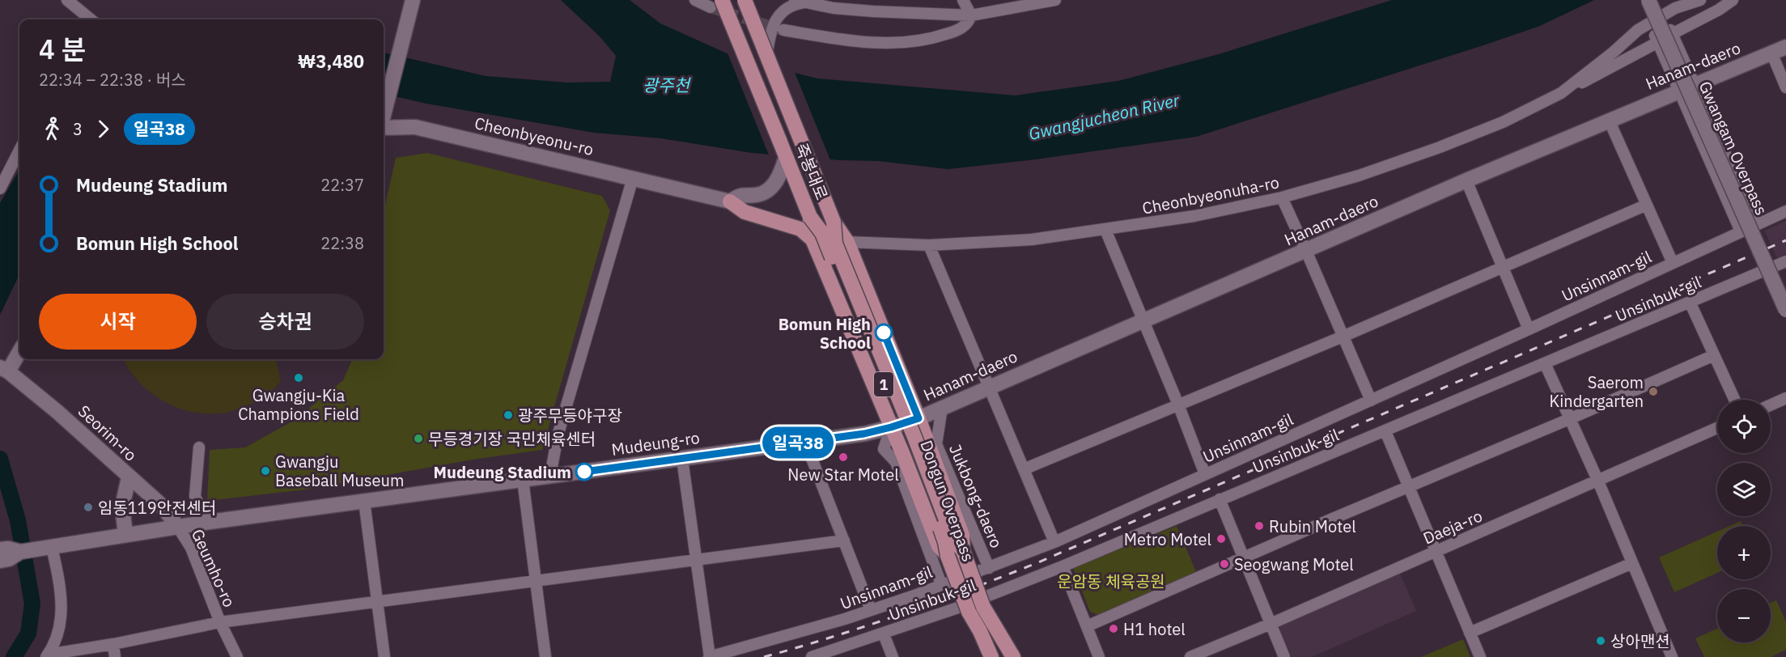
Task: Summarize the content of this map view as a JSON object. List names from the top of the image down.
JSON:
{
  "streets": {
    "main road": ["죽봉대로", "1", "Dongun Overpass"],
    "street": [
      "Hanam-daero",
      "Cheonbyeonu-ro",
      "Gwangam Overpass",
      "Cheonbyeonuha-ro",
      "Unsinnam-gil",
      "Unsinbuk-gil",
      "Seorim-ro",
      "Mudeung-ro",
      "Jukbong-daero",
      "Daeja-ro",
      "Geumho-ro"
    ]
  },
  "crossings": [
    ["Hanam-daero", "Mudeung-ro"],
    ["Hanam-daero", "Jukbong-daero"],
    ["죽봉대로", "Dongun Overpass"],
    ["Unsinnam-gil", "Jukbong-daero"],
    ["1", "Dongun Overpass"],
    ["Seorim-ro", "Mudeung-ro"],
    ["Seorim-ro", "Geumho-ro"],
    ["Mudeung-ro", "Geumho-ro"]
  ],
  "water": ["광주천", "Gwangjucheon River"],
  "parks": ["운암동 체육공원"],
  "places": [
    "Bomun High School",
    "Gwangju-Kia Champions Field",
    "Saerom Kindergarten",
    "광주무등야구장",
    "무등경기장 국민체육센터",
    "New Star Motel",
    "Gwangju Baseball Museum",
    "Mudeung Stadium",
    "임동119안전센터",
    "Rubin Motel",
    "Metro Motel",
    "Seogwang Motel",
    "H1 hotel",
    "상아맨션"
  ],
  "lines": ["bus line 일곡38"],
  "page": {
    "on_map": "일곡38",
    "heading": ["4 분", "22:34 – 22:38 · 버스", "₩3,480"],
    "legs": ["3", "일곡38"],
    "list": [
      {
        "name": "Mudeung Stadium",
        "value": "22:37"
      },
      {
        "name": "Bomun High School",
        "value": "22:38"
      }
    ],
    "buttons": ["시작", "승차권"],
    "map_buttons": ["+", "−"]
  }
}
